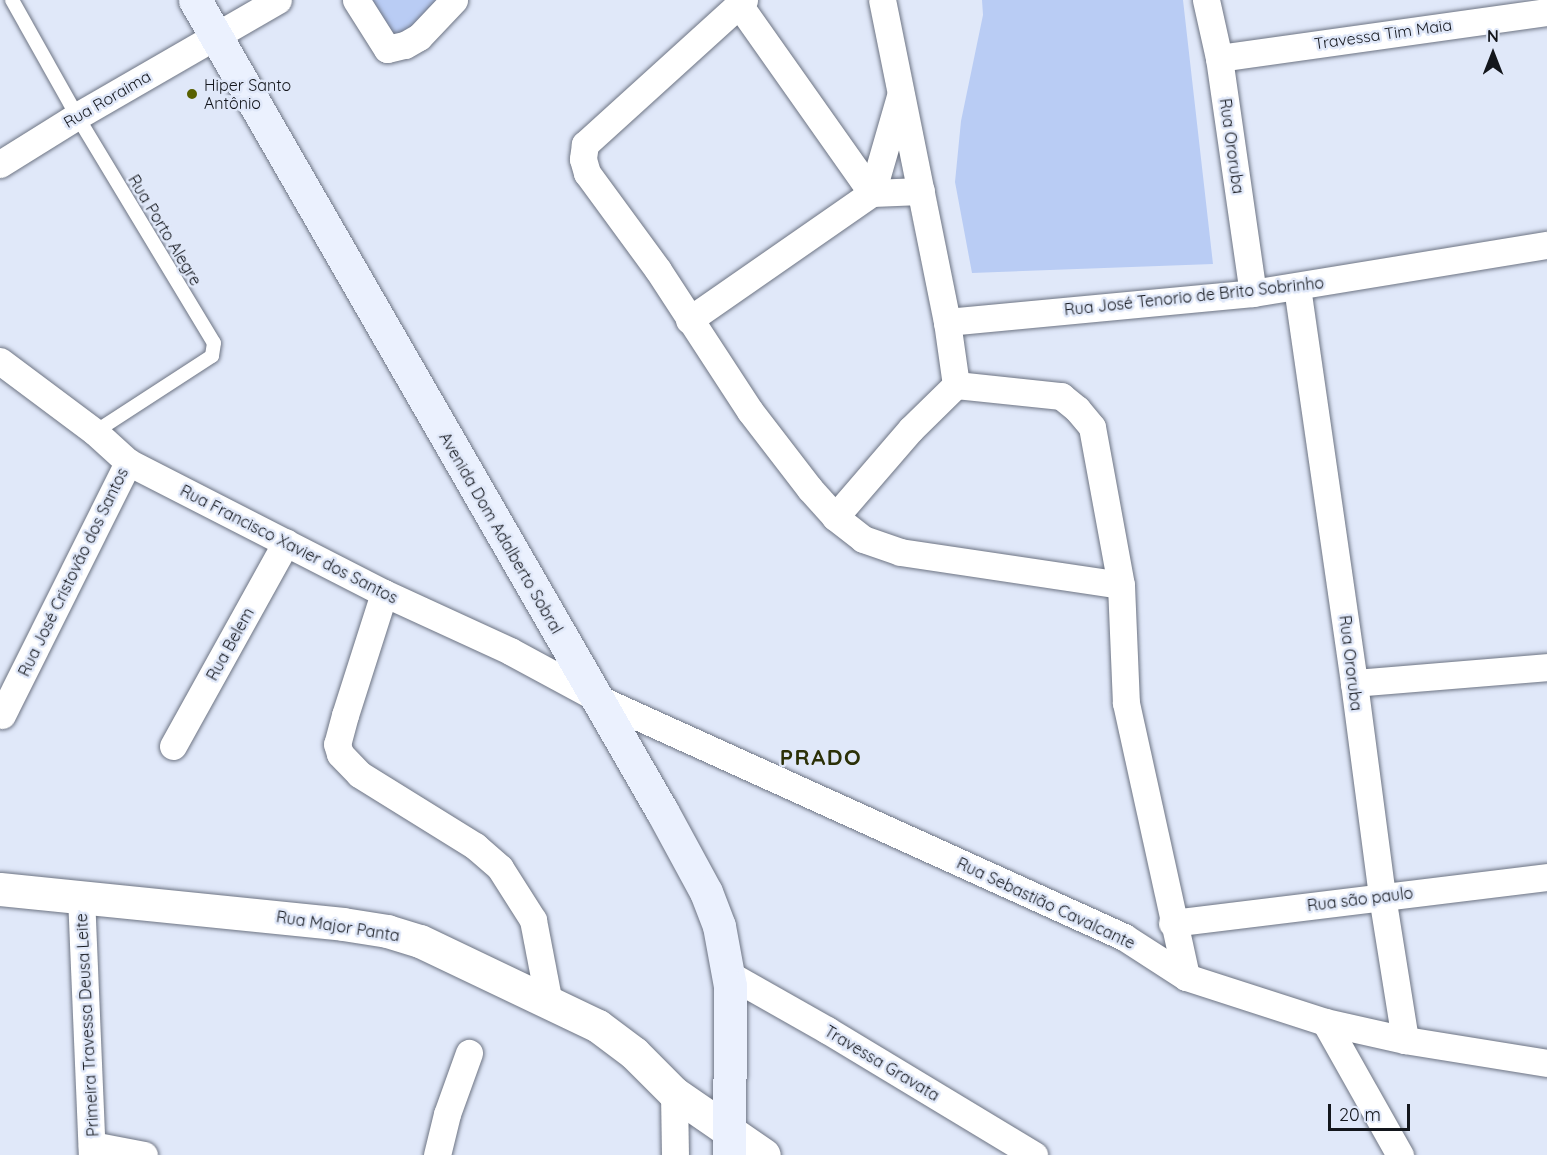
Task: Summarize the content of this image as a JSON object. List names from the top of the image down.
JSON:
{
  "streets": {
    "main road": ["Avenida Dom Adalberto Sobral"],
    "street": [
      "Travessa Tim Maia",
      "Rua Roraima",
      "Rua Ororuba",
      "Rua José Tenorio de Brito Sobrinho",
      "Rua Francisco Xavier dos Santos",
      "Rua José Cristovão dos Santos",
      "Rua Belem",
      "Rua são paulo",
      "Rua Sebastião Cavalcante",
      "Rua Major Panta",
      "Primeira Travessa Deusa Leite",
      "Travessa Gravata"
    ],
    "lane": ["Rua Porto Alegre"]
  },
  "crossings": [
    ["Travessa Tim Maia", "Rua Ororuba"],
    ["Rua Roraima", "Rua Porto Alegre"],
    ["Rua Roraima", "Avenida Dom Adalberto Sobral"],
    ["Rua Ororuba", "Rua José Tenorio de Brito Sobrinho"],
    ["Rua Ororuba", "Rua são paulo"],
    ["Rua Ororuba", "Rua Sebastião Cavalcante"],
    ["Rua Porto Alegre", "Rua Francisco Xavier dos Santos"],
    ["Avenida Dom Adalberto Sobral", "Rua Francisco Xavier dos Santos"],
    ["Avenida Dom Adalberto Sobral", "Rua Sebastião Cavalcante"],
    ["Avenida Dom Adalberto Sobral", "Rua Major Panta"],
    ["Avenida Dom Adalberto Sobral", "Travessa Gravata"],
    ["Rua Francisco Xavier dos Santos", "Rua José Cristovão dos Santos"],
    ["Rua Francisco Xavier dos Santos", "Rua Belem"],
    ["Rua Francisco Xavier dos Santos", "Rua Sebastião Cavalcante"],
    ["Rua Major Panta", "Primeira Travessa Deusa Leite"]
  ],
  "districts": ["PRADO"],
  "places": ["Hiper Santo Antônio"],
  "scale_bar": "20 m",
  "north": "top"
}
